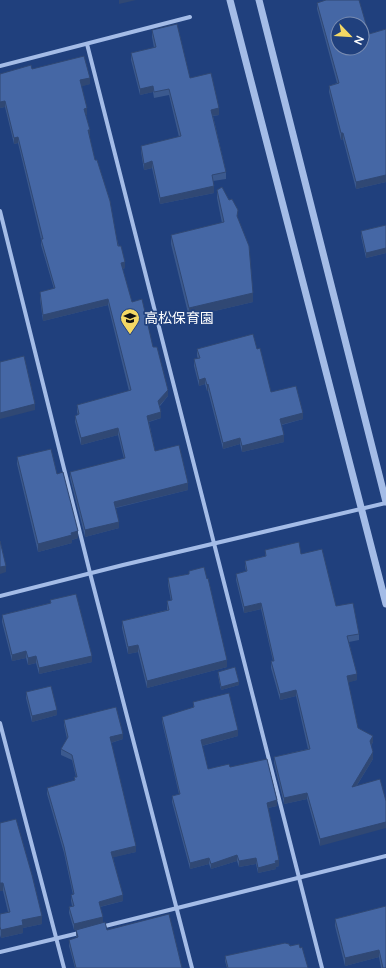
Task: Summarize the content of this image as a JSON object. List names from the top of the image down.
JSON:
{
  "places": {
    "school or university": ["高松保育園"]
  },
  "north": "bottom right"
}
